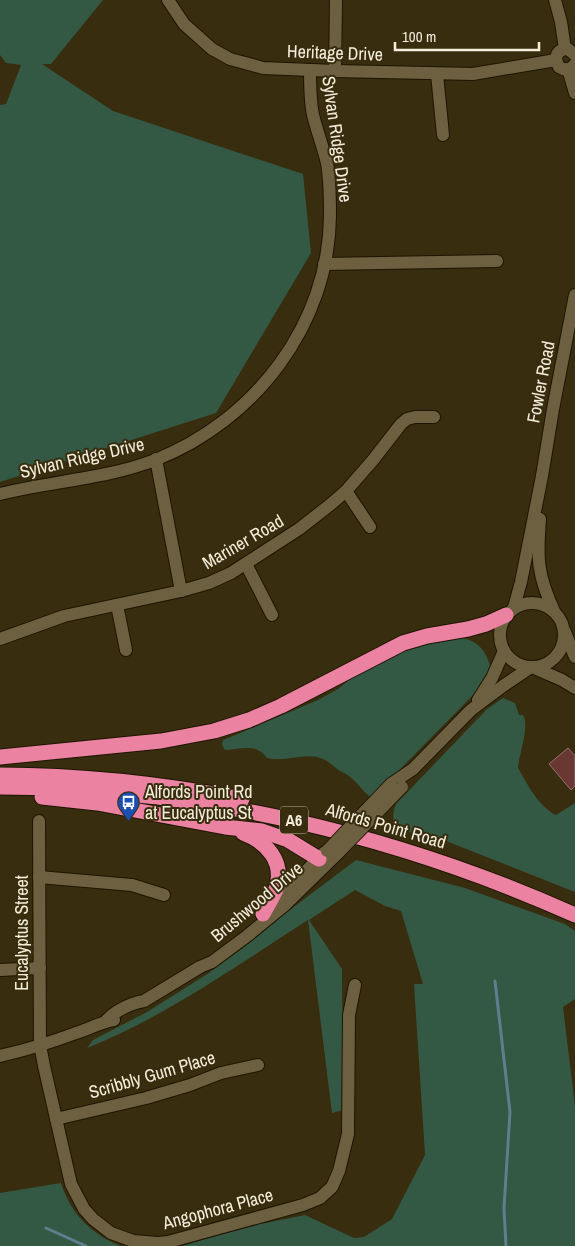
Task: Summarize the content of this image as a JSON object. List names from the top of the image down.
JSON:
{
  "streets": {
    "highway": ["A6", "Alfords Point Road"],
    "street": [
      "Heritage Drive",
      "Sylvan Ridge Drive",
      "Fowler Road",
      "Mariner Road",
      "Brushwood Drive",
      "Eucalyptus Street",
      "Scribbly Gum Place",
      "Angophora Place"
    ]
  },
  "crossings": [
    ["Heritage Drive", "Sylvan Ridge Drive"],
    ["Fowler Road", "Brushwood Drive"],
    ["Brushwood Drive", "Eucalyptus Street"],
    ["Brushwood Drive", "Angophora Place"],
    ["Eucalyptus Street", "Angophora Place"],
    ["Scribbly Gum Place", "Angophora Place"]
  ],
  "places": {
    "bus stop": ["Alfords Point Rd at Eucalyptus St"]
  },
  "scale_bar": "100 m"
}
